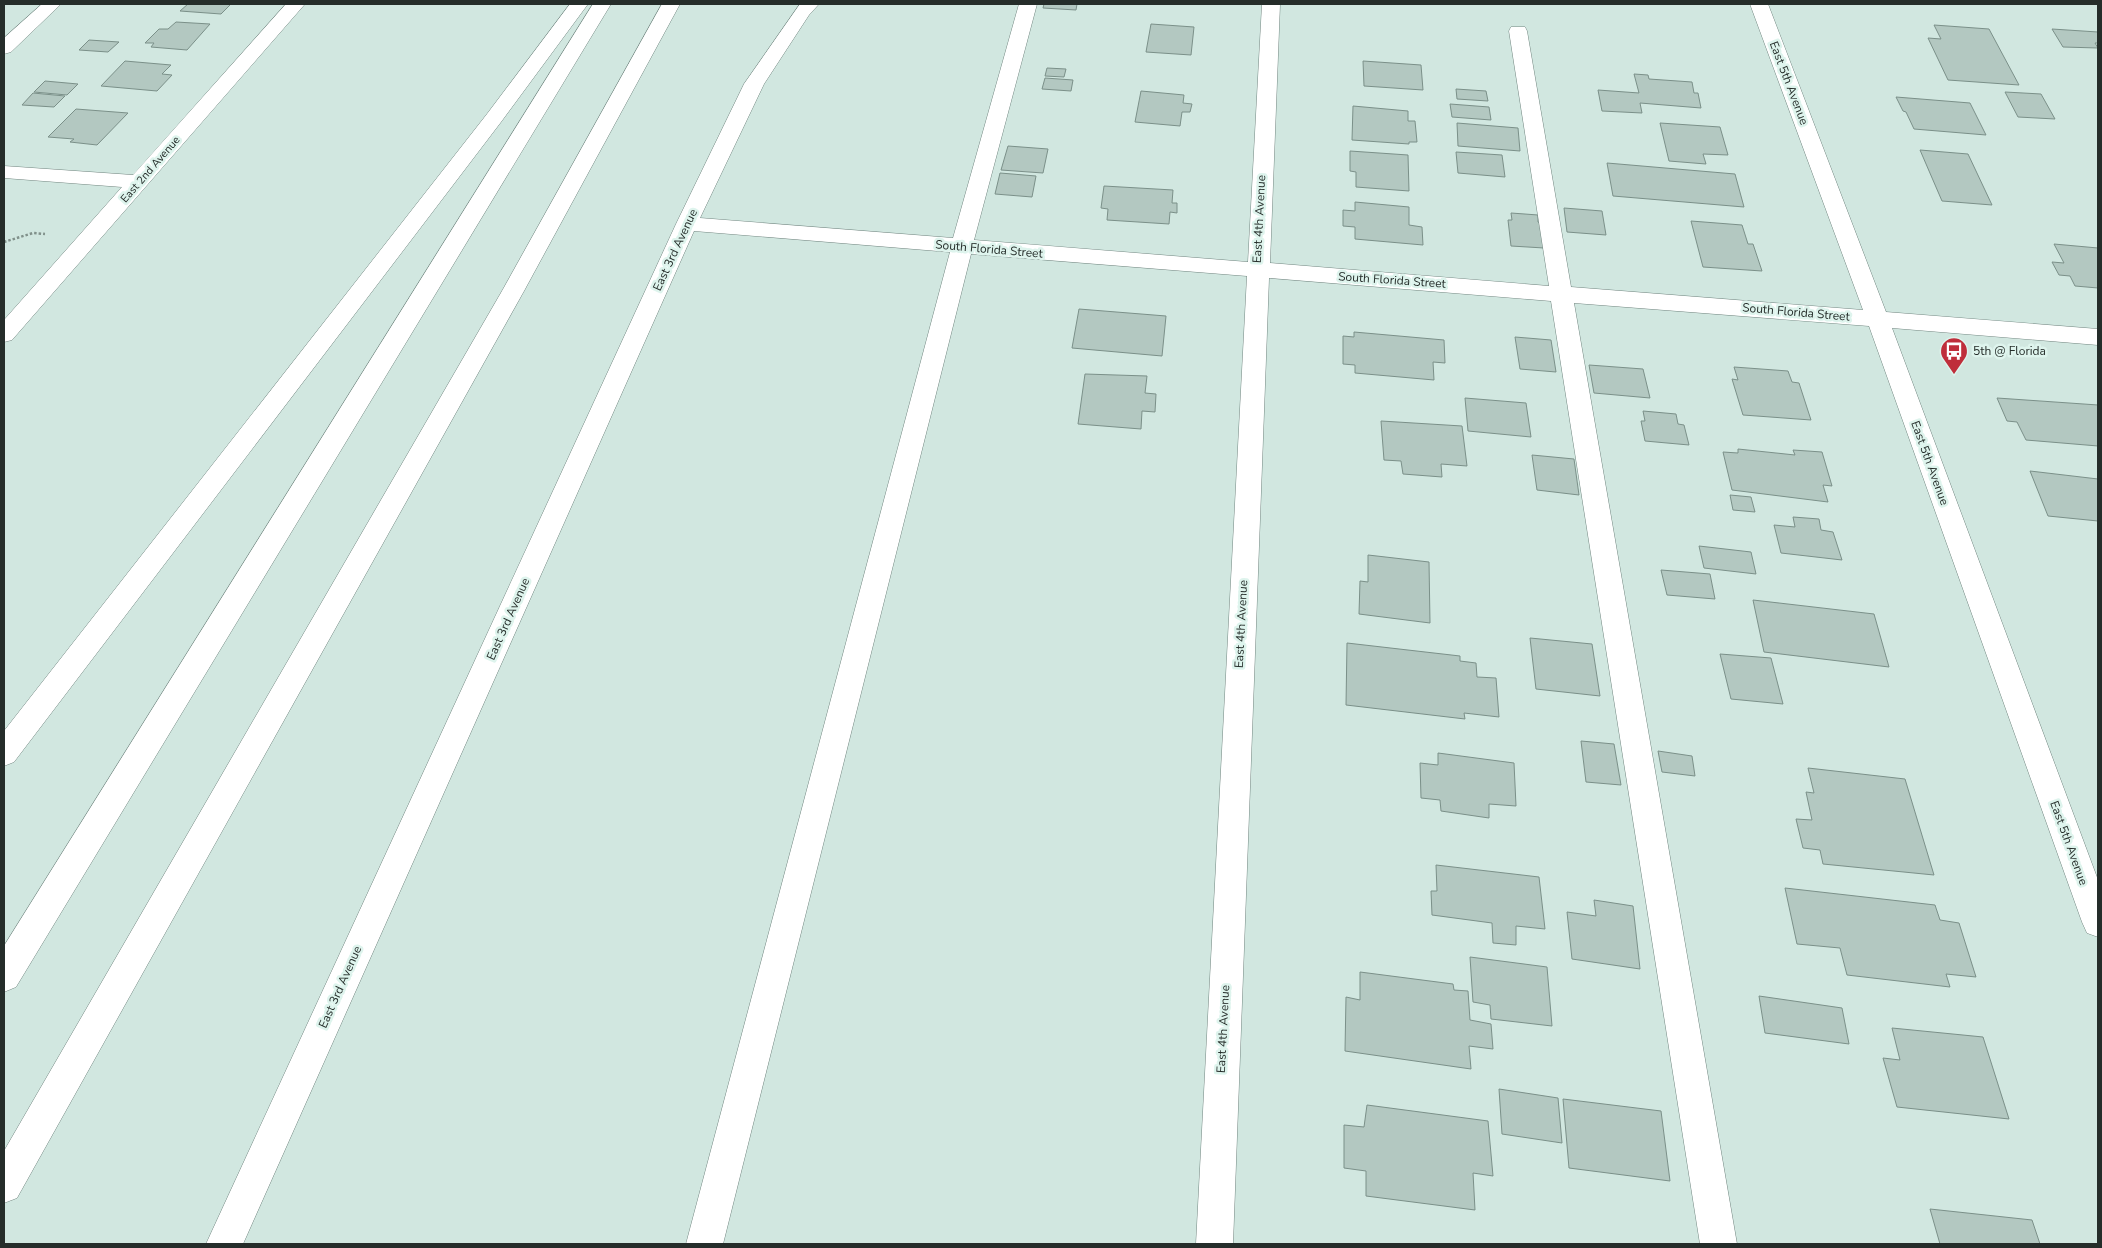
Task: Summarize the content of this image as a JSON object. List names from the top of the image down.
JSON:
{
  "streets": {
    "main road": [
      "East 5th Avenue",
      "East 2nd Avenue",
      "East 4th Avenue",
      "South Florida Street",
      "East 3rd Avenue"
    ]
  },
  "crossings": [
    ["East 5th Avenue", "South Florida Street"],
    ["East 4th Avenue", "South Florida Street"],
    ["South Florida Street", "East 3rd Avenue"]
  ],
  "places": {
    "bus stop": ["5th @ Florida"]
  }
}
